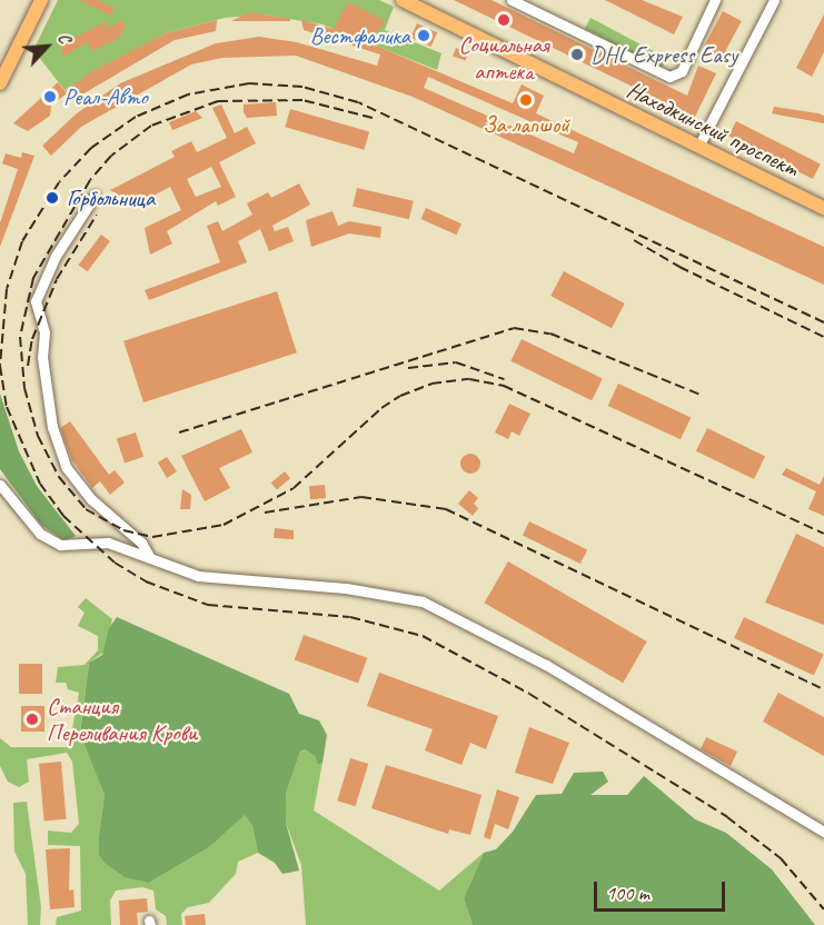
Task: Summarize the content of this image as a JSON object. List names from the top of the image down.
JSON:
{
  "streets": {
    "main road": ["Находкинский проспект"]
  },
  "places": [
    "Социальная аптека",
    "Вестфалика",
    "DHL Express Easy",
    "Реал-Авто",
    "За лапшой",
    "Горбольница",
    "Станция Переливания Крови"
  ],
  "scale_bar": "100 m",
  "north": "top right"
}
